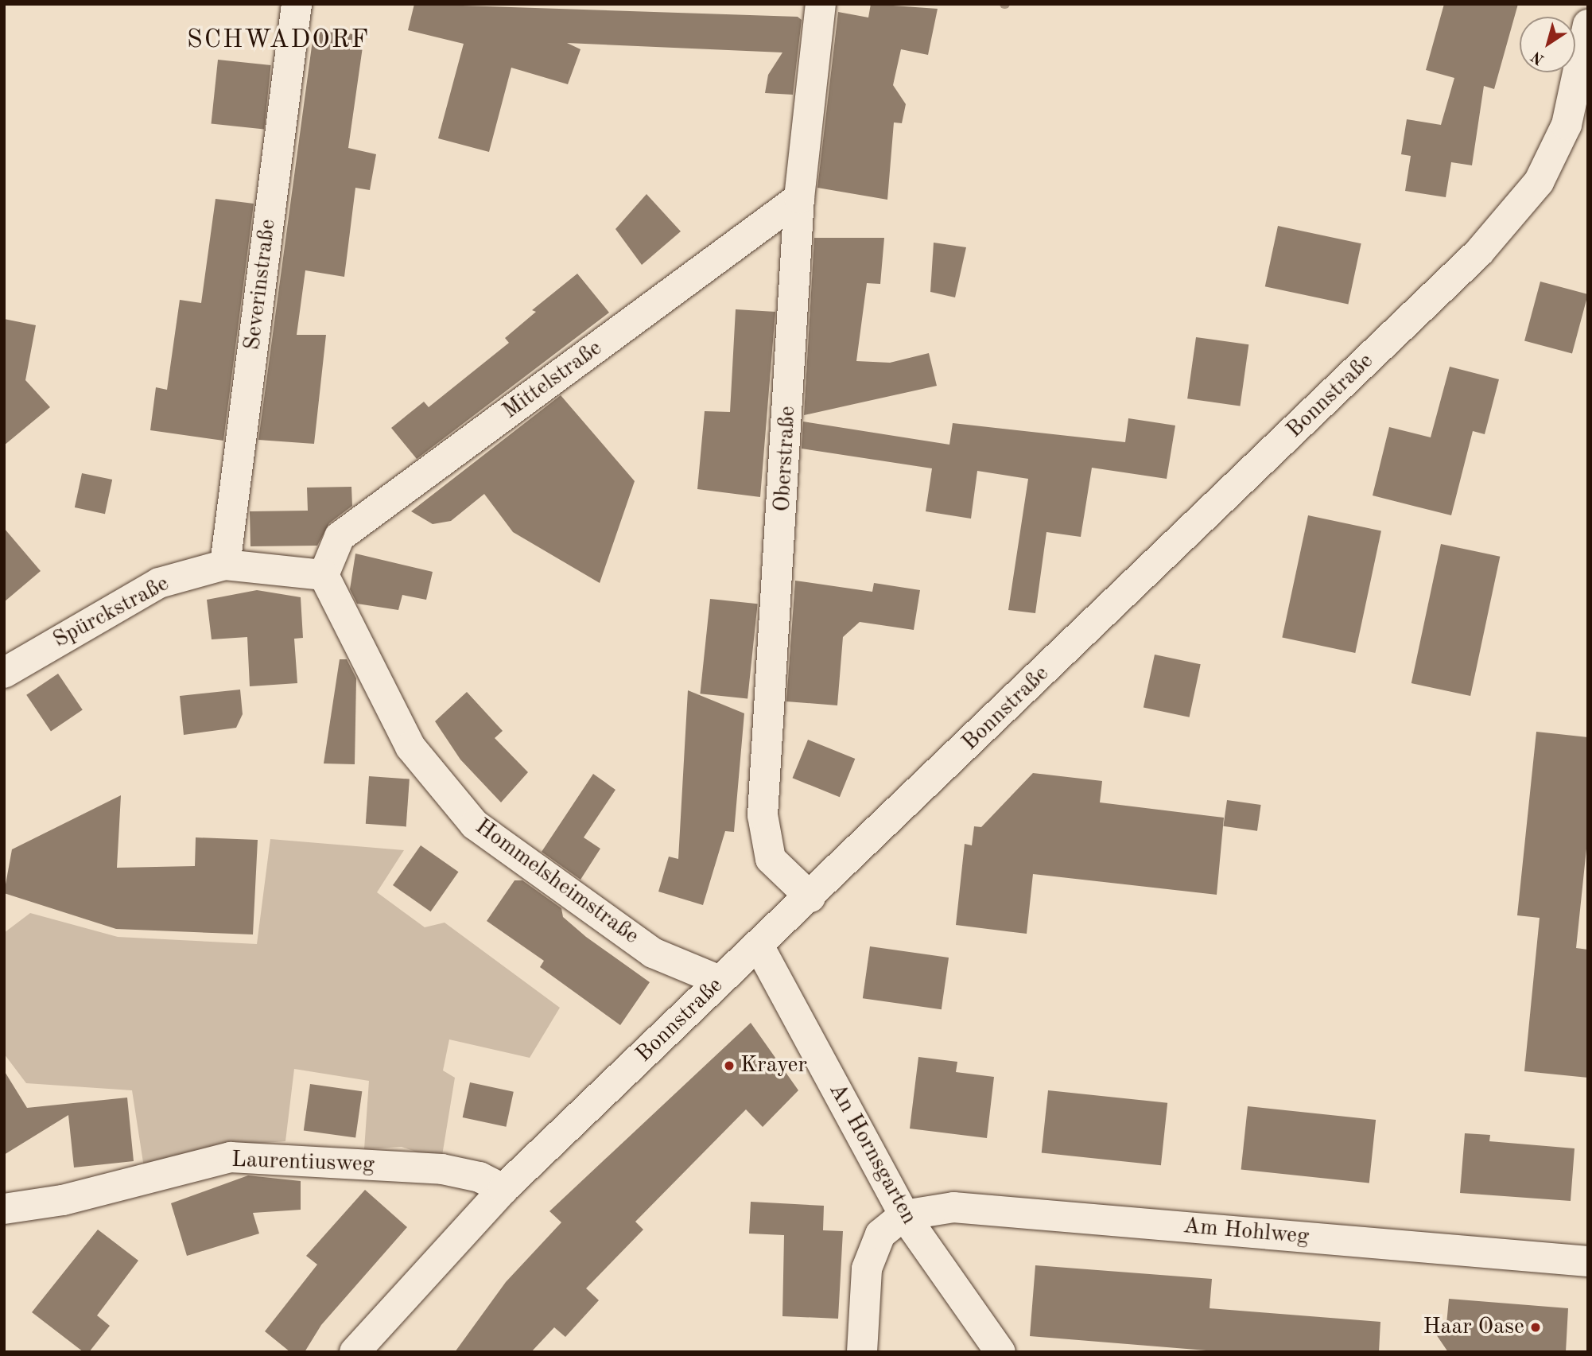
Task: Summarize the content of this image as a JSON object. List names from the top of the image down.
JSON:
{
  "streets": {
    "street": [
      "Severinstraße",
      "Mittelstraße",
      "Bonnstraße",
      "Oberstraße",
      "Spürckstraße",
      "Hommelsheimstraße",
      "An Hornsgarten",
      "Laurentiusweg",
      "Am Hohlweg"
    ]
  },
  "crossings": [
    ["Severinstraße", "Spürckstraße"],
    ["Mittelstraße", "Oberstraße"],
    ["Mittelstraße", "Spürckstraße"],
    ["Mittelstraße", "Hommelsheimstraße"],
    ["Bonnstraße", "Oberstraße"],
    ["Bonnstraße", "Hommelsheimstraße"],
    ["Bonnstraße", "An Hornsgarten"],
    ["Bonnstraße", "Laurentiusweg"],
    ["Spürckstraße", "Hommelsheimstraße"],
    ["An Hornsgarten", "Am Hohlweg"]
  ],
  "districts": ["SCHWADORF"],
  "places": ["Krayer", "Haar Oase"],
  "north": "bottom left"
}
